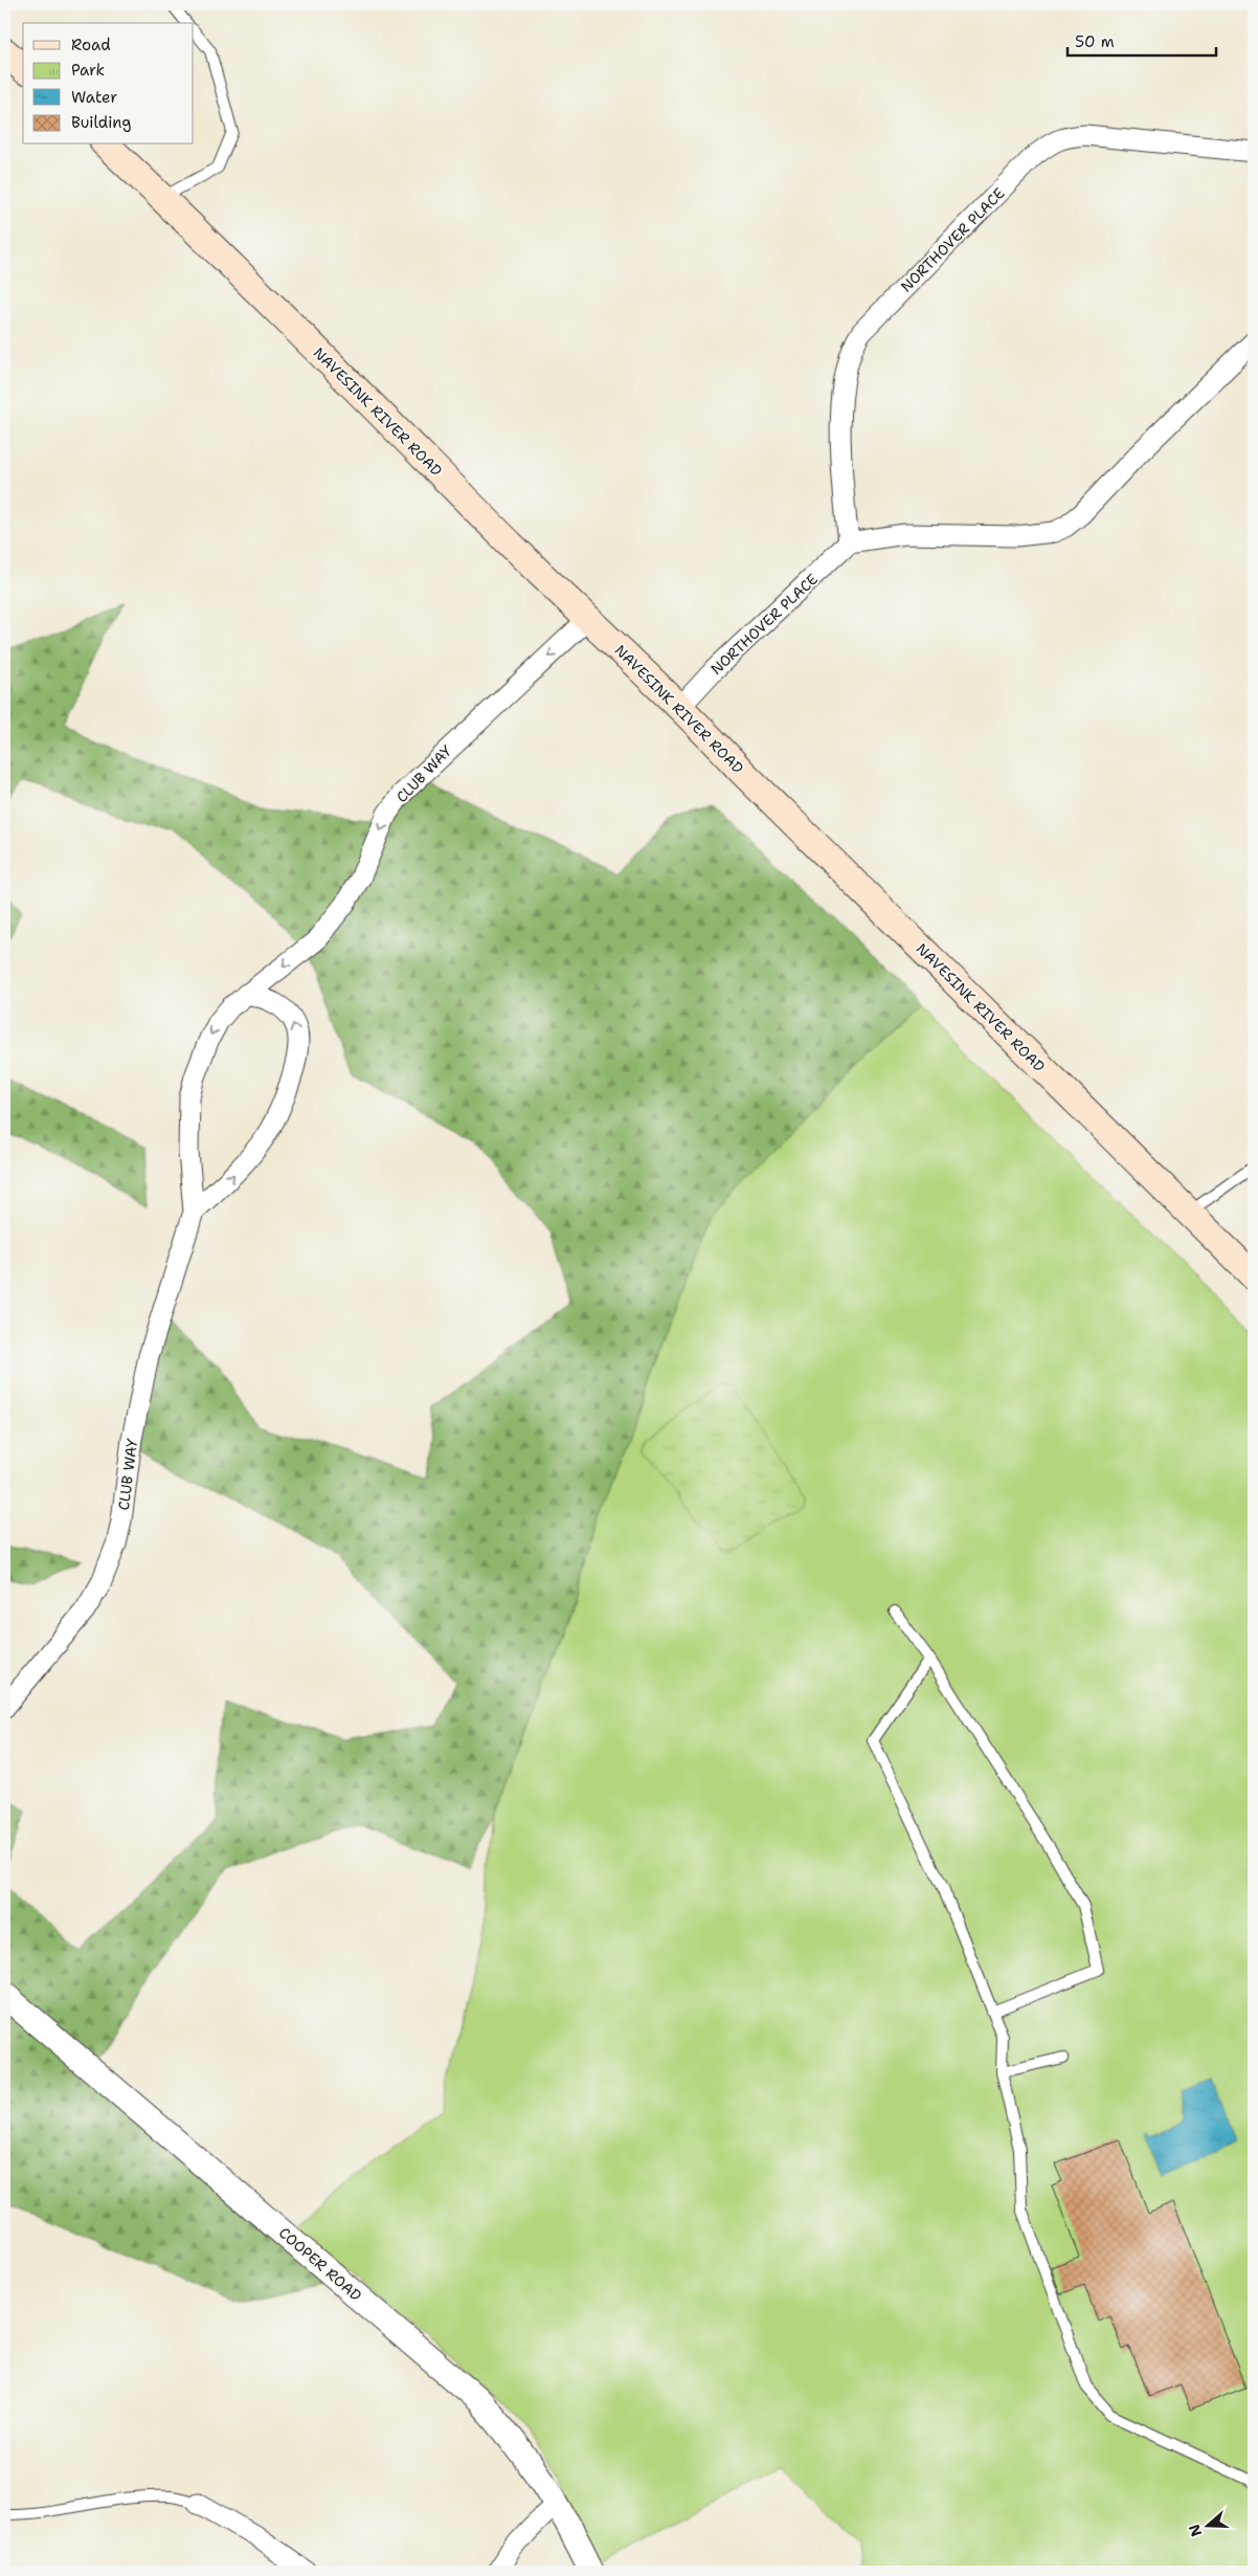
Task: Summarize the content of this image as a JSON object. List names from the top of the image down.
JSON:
{
  "streets": {
    "main road": ["NAVESINK RIVER ROAD"],
    "street": ["NORTHOVER PLACE", "CLUB WAY", "COOPER ROAD"]
  },
  "crossings": [
    ["NORTHOVER PLACE", "NAVESINK RIVER ROAD"],
    ["NAVESINK RIVER ROAD", "CLUB WAY"]
  ],
  "one_way": ["CLUB WAY"],
  "legend": [
    "Road",
    "Park",
    "Water",
    "Building"
  ],
  "scale_bar": "50 m",
  "north": "left"
}
